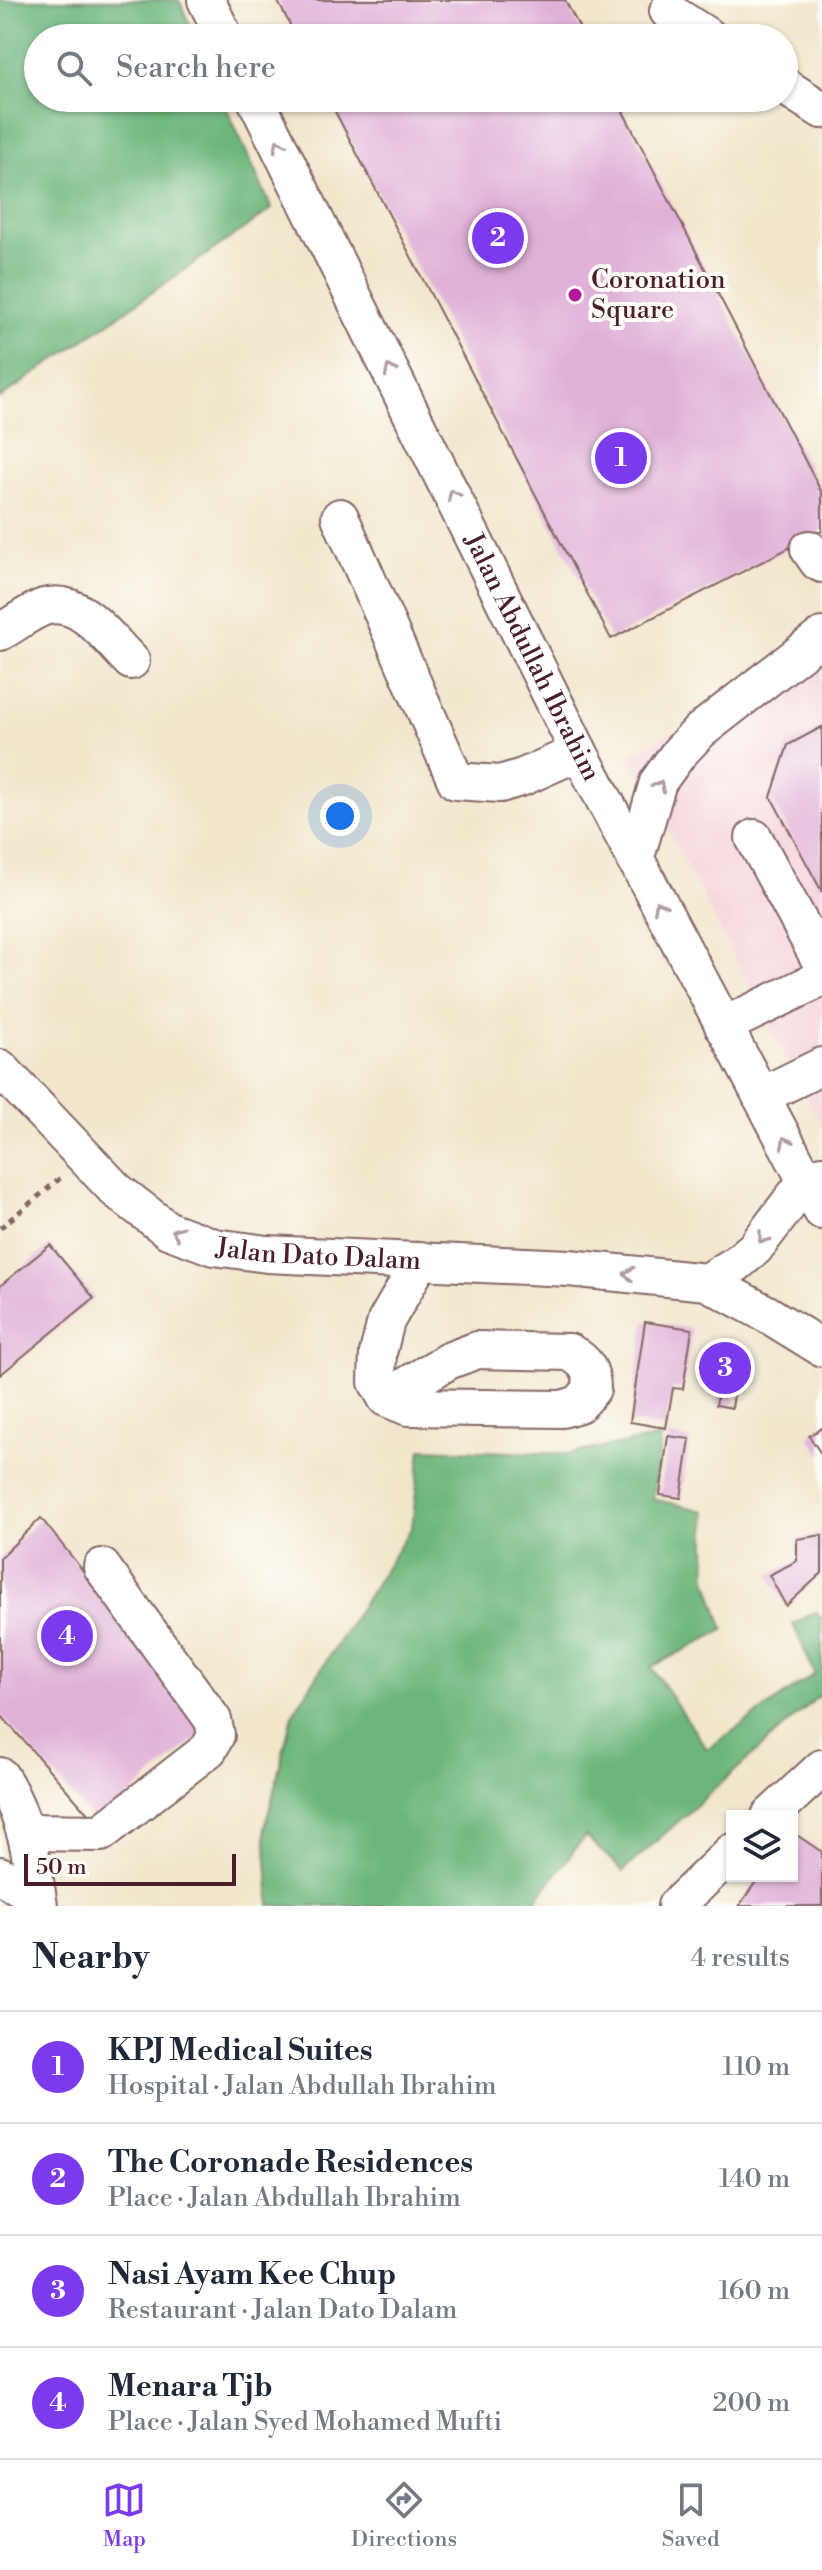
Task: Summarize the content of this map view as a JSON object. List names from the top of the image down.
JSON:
{
  "streets": {
    "street": ["Jalan Abdullah Ibrahim", "Jalan Dato Dalam"]
  },
  "one_way": ["Jalan Abdullah Ibrahim", "Jalan Dato Dalam"],
  "places": ["Coronation Square"],
  "scale_bar": "50 m",
  "page": {
    "search": "Search here",
    "pins": [
      "2",
      "1",
      "3",
      "4"
    ],
    "scale": "50 m",
    "heading": ["Nearby", "4 results"],
    "list": [
      {
        "mark": "1",
        "name": "KPJ Medical Suites",
        "note": "Hospital · Jalan Abdullah Ibrahim",
        "value": "110 m"
      },
      {
        "mark": "2",
        "name": "The Coronade Residences",
        "note": "Place · Jalan Abdullah Ibrahim",
        "value": "140 m"
      },
      {
        "mark": "3",
        "name": "Nasi Ayam Kee Chup",
        "note": "Restaurant · Jalan Dato Dalam",
        "value": "160 m"
      },
      {
        "mark": "4",
        "name": "Menara Tjb",
        "note": "Place · Jalan Syed Mohamed Mufti",
        "value": "200 m"
      }
    ],
    "nav": ["Map", "Directions", "Saved"]
  }
}
